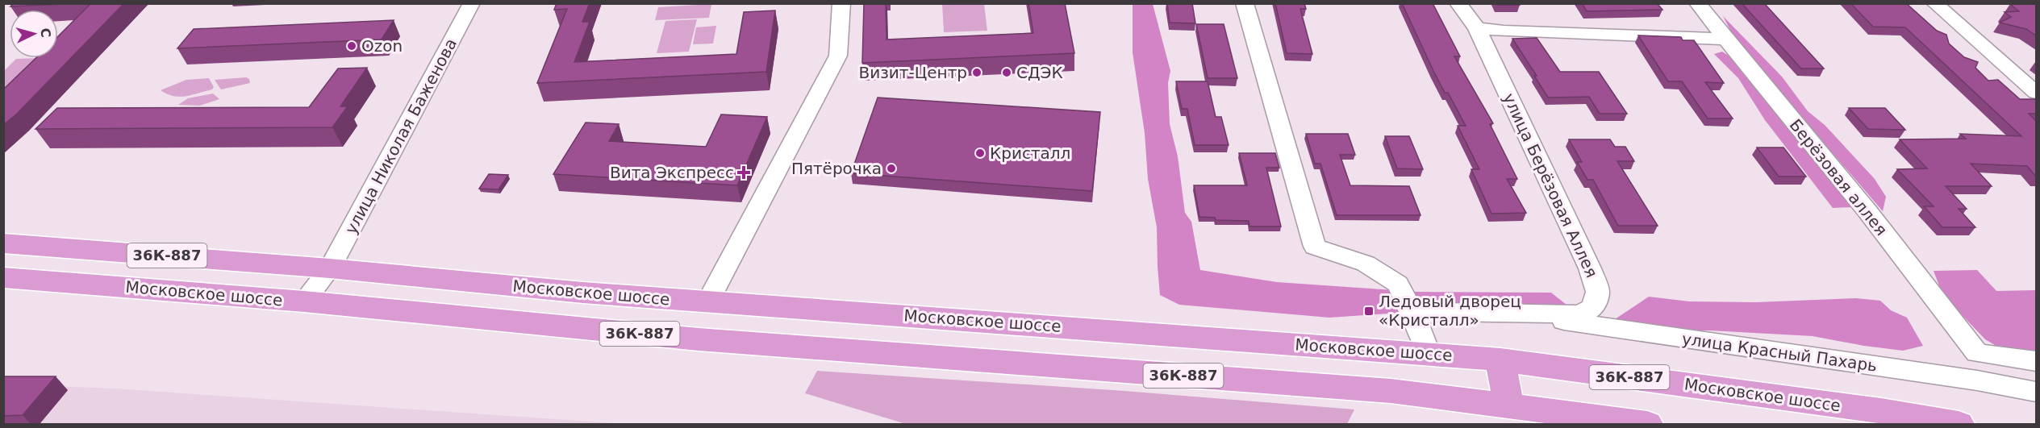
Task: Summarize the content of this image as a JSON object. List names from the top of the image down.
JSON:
{
  "streets": {
    "main road": ["36К-887", "Московское шоссе"],
    "street": [
      "улица Николая Баженова",
      "Берёзовая аллея",
      "улица Берёзовая Аллея",
      "улица Красный Пахарь"
    ]
  },
  "crossings": [
    ["улица Николая Баженова", "Московское шоссе"],
    ["улица Берёзовая Аллея", "улица Красный Пахарь"]
  ],
  "places": {
    "other": [
      "Ozon",
      "Визит-Центр",
      "СДЭК",
      "Кристалл",
      "Пятёрочка"
    ],
    "health": ["Вита Экспресс"],
    "transit": ["Ледовый дворец «Кристалл»"]
  },
  "north": "right"
}
